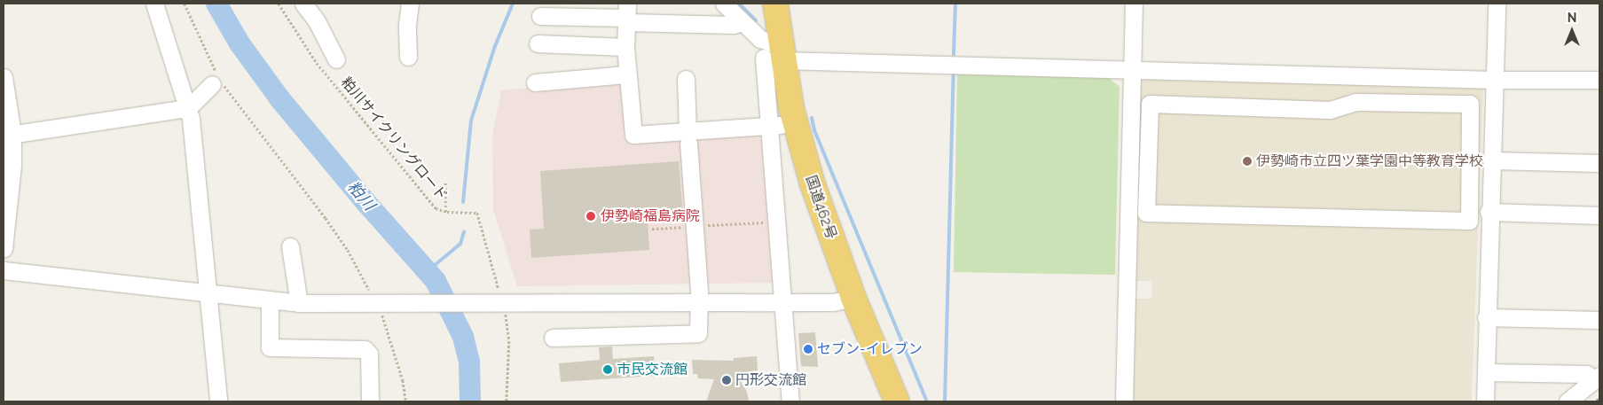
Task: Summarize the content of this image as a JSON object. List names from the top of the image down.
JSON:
{
  "streets": {
    "highway": ["国道462号"],
    "path": ["粕川サイクリングロード"]
  },
  "water": ["粕川"],
  "places": [
    "伊勢崎市立四ツ葉学園中等教育学校",
    "伊勢崎福島病院",
    "セブン-イレブン",
    "市民交流館",
    "円形交流館"
  ],
  "north": "top"
}
